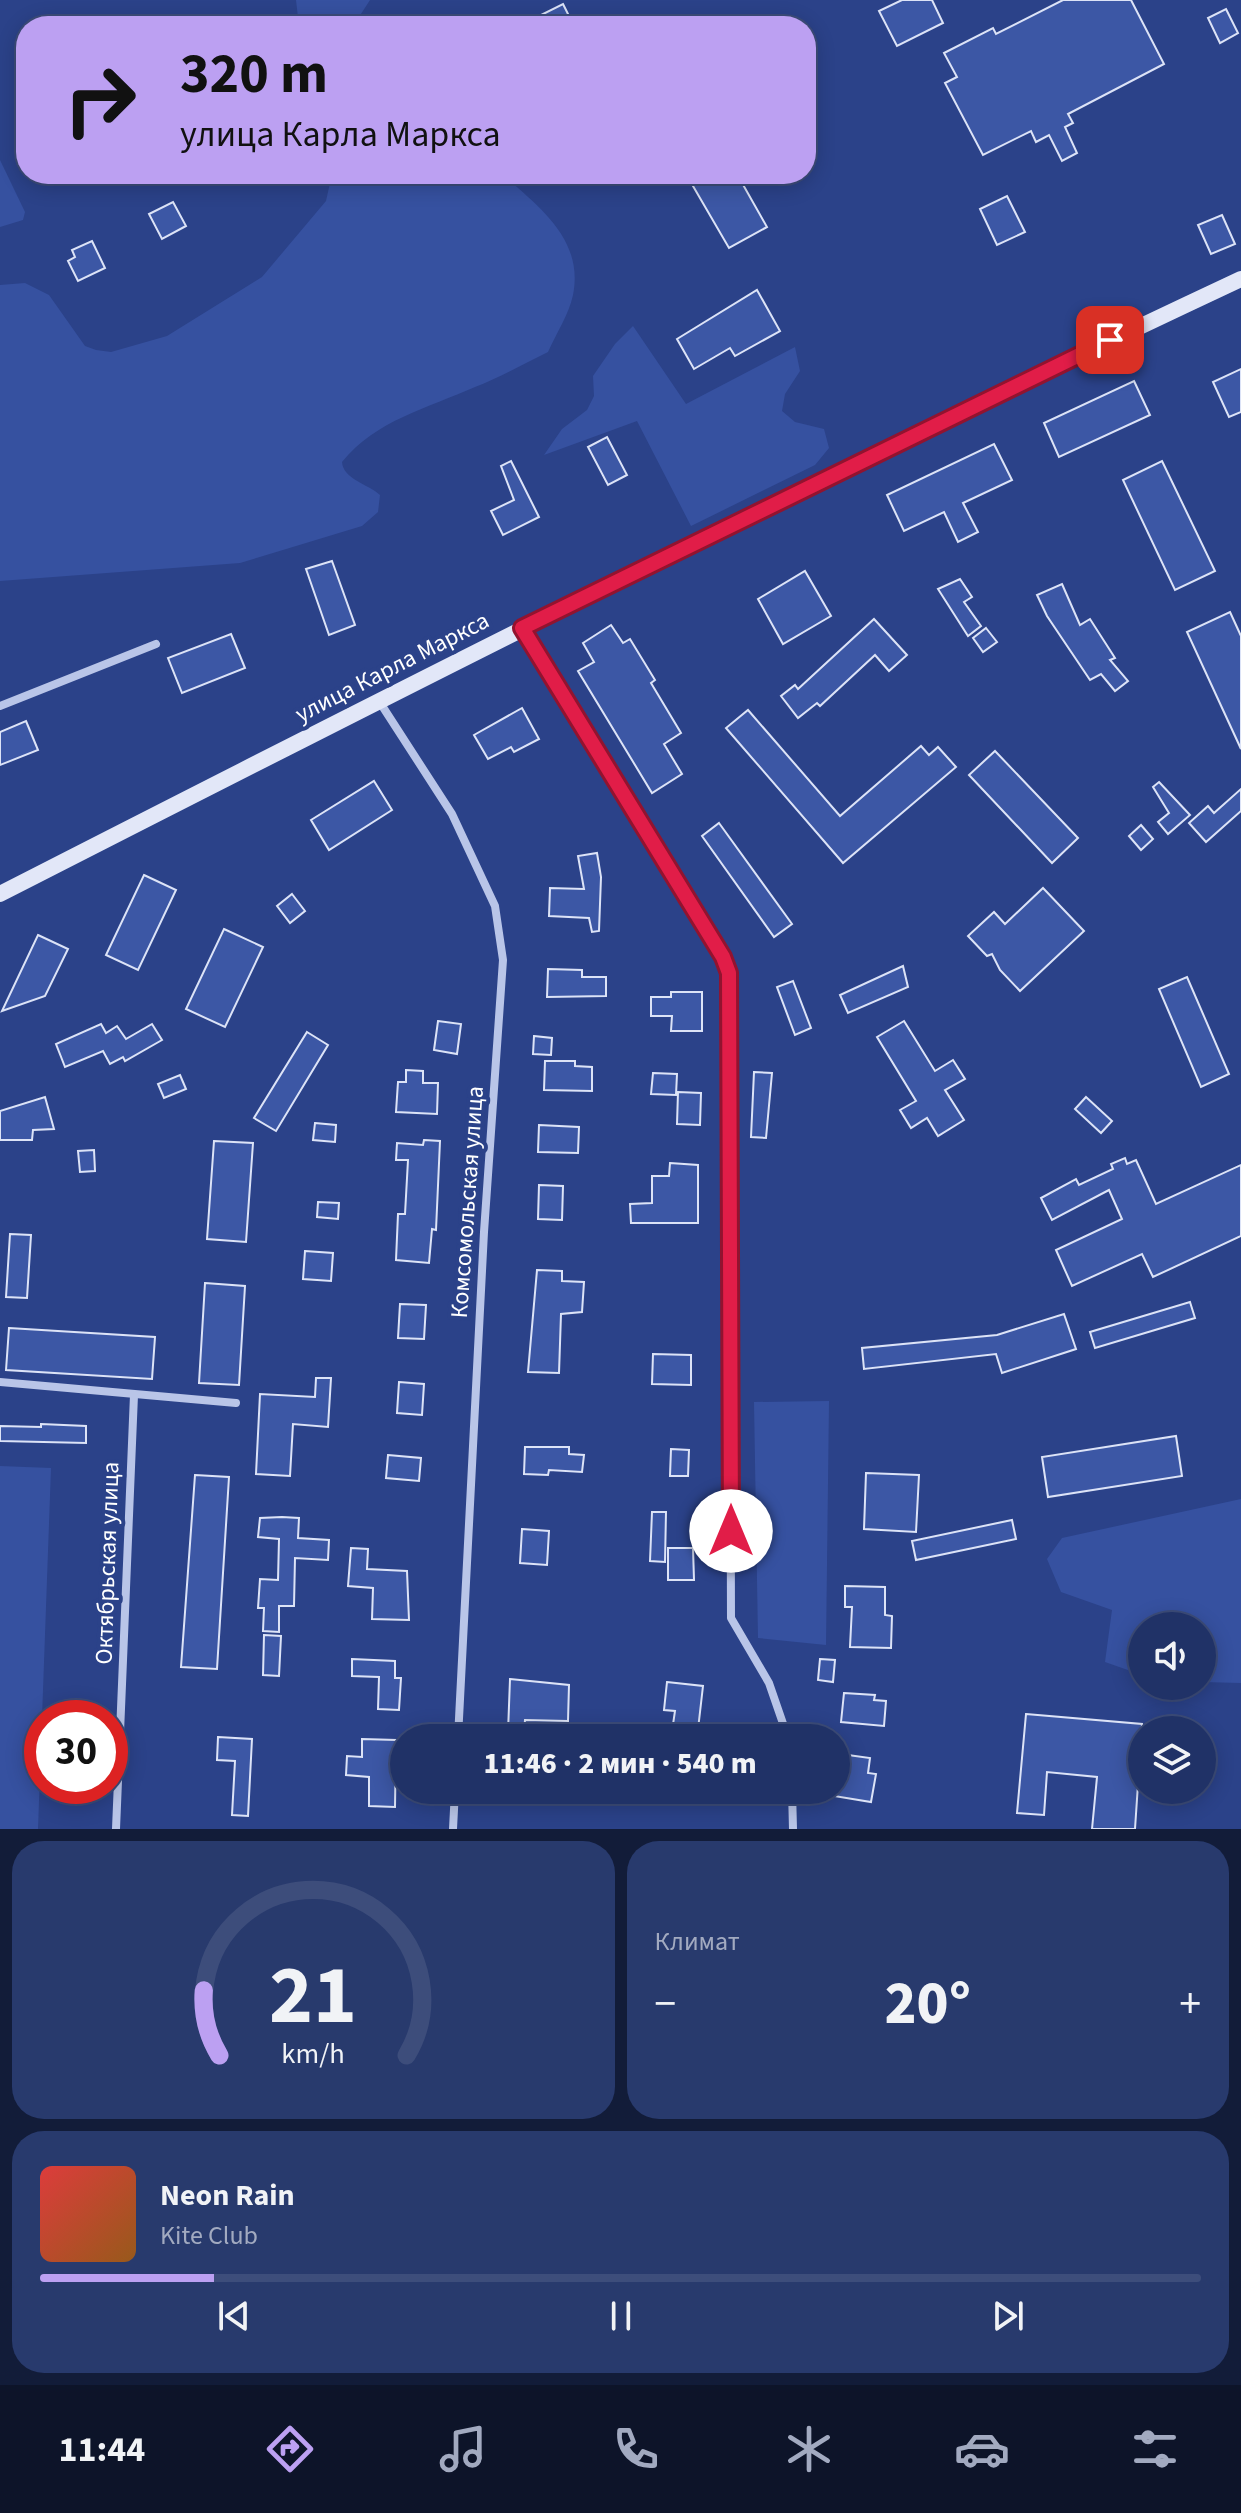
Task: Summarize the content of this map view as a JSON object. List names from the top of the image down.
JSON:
{
  "streets": {
    "street": ["улица Карла Маркса", "Комсомольская улица", "Октябрьская улица"]
  },
  "crossings": [
    ["улица Карла Маркса", "Комсомольская улица"]
  ],
  "page": {
    "turn": ["320 m", "улица Карла Маркса"],
    "limit": "30",
    "trip": "11:46 · 2 мин · 540 m",
    "tile": "Климат",
    "heat": ["−", "20°", "+"],
    "song": ["Neon Rain", "Kite Club"],
    "tabs": "11:44",
    "gauge": ["21", "km/h"]
  }
}
